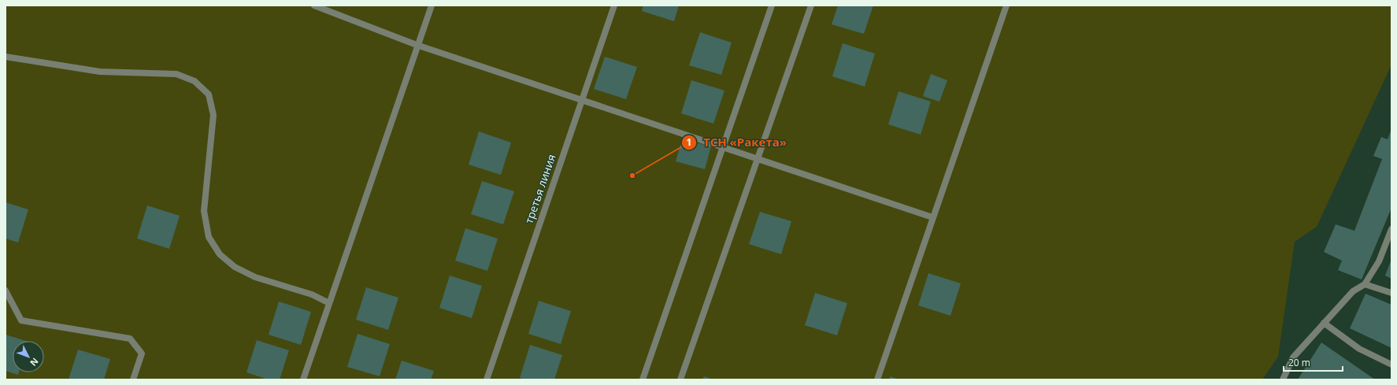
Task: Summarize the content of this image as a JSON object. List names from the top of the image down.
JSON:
{
  "streets": {
    "lane": ["третья линия"]
  },
  "places": ["ТСН «Ракета»"],
  "scale_bar": "20 m",
  "north": "bottom right"
}
